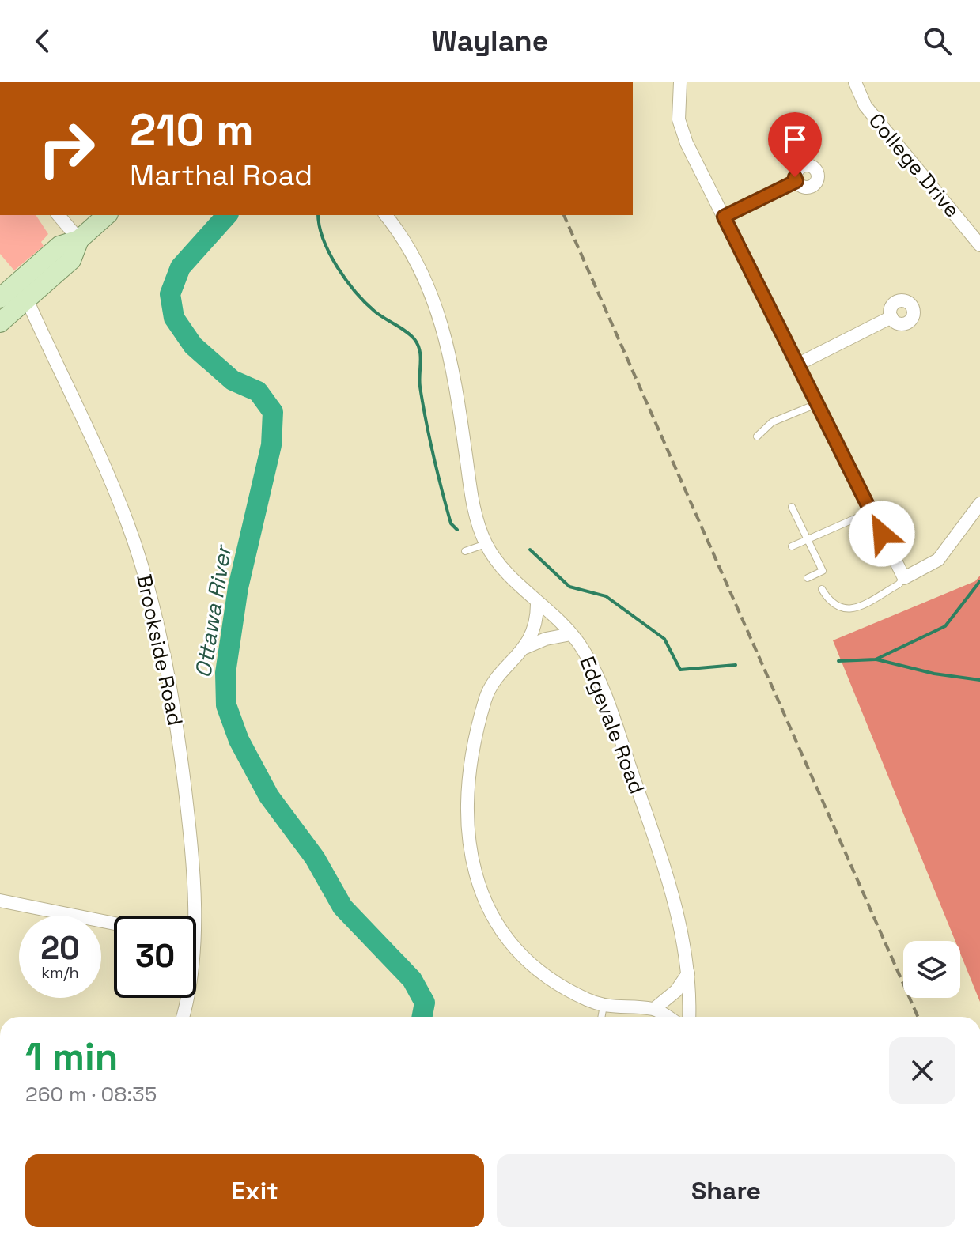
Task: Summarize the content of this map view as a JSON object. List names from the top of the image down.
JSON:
{
  "streets": {
    "street": ["College Drive", "Brookside Road", "Edgevale Road"]
  },
  "water": ["Ottawa River"],
  "page": {
    "header": "Waylane",
    "turn": ["210 m", "Marthal Road"],
    "speed": "20 km/h",
    "limit": "30",
    "heading": ["1 min", "260 m · 08:35"],
    "buttons": ["Exit", "Share"]
  }
}
